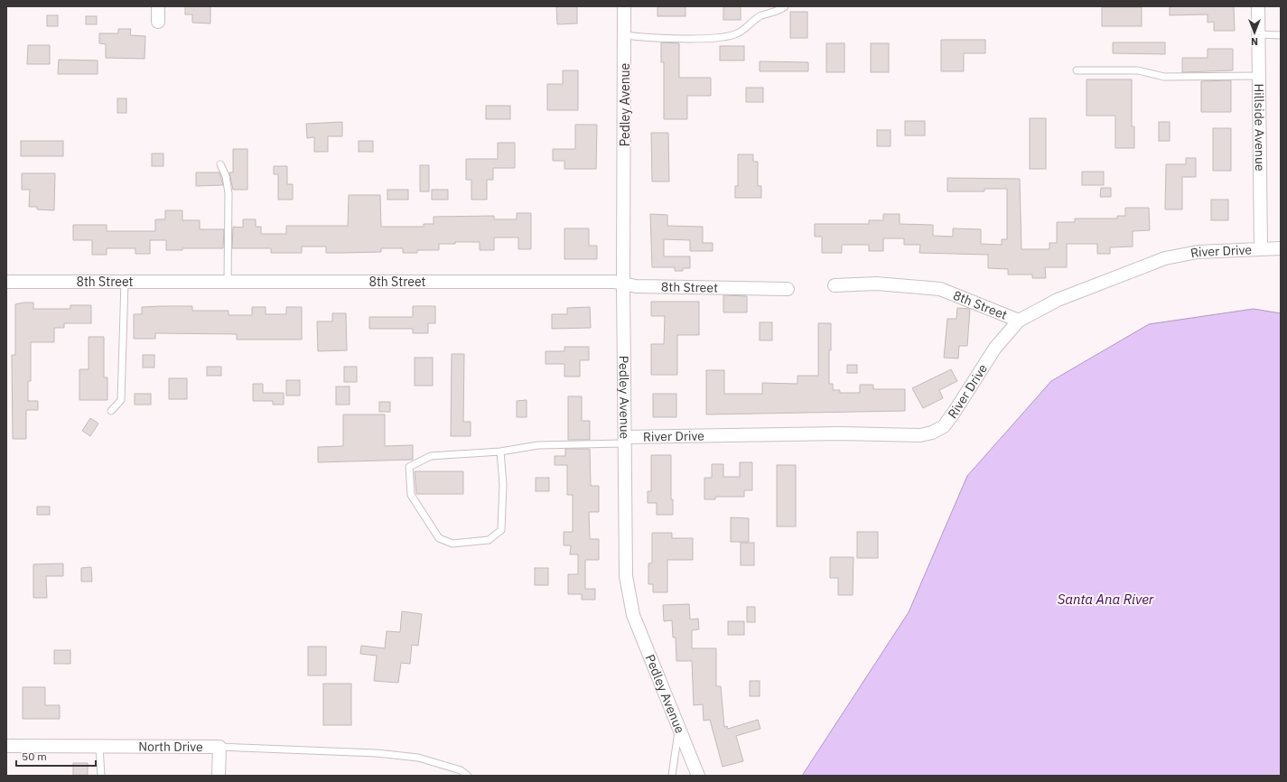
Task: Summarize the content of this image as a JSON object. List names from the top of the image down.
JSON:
{
  "streets": {
    "street": [
      "Pedley Avenue",
      "Hillside Avenue",
      "River Drive",
      "8th Street",
      "North Drive"
    ]
  },
  "crossings": [
    ["Pedley Avenue", "River Drive"],
    ["Pedley Avenue", "8th Street"],
    ["Hillside Avenue", "River Drive"],
    ["River Drive", "8th Street"]
  ],
  "water": ["Santa Ana River"],
  "scale_bar": "50 m",
  "north": "bottom"
}
